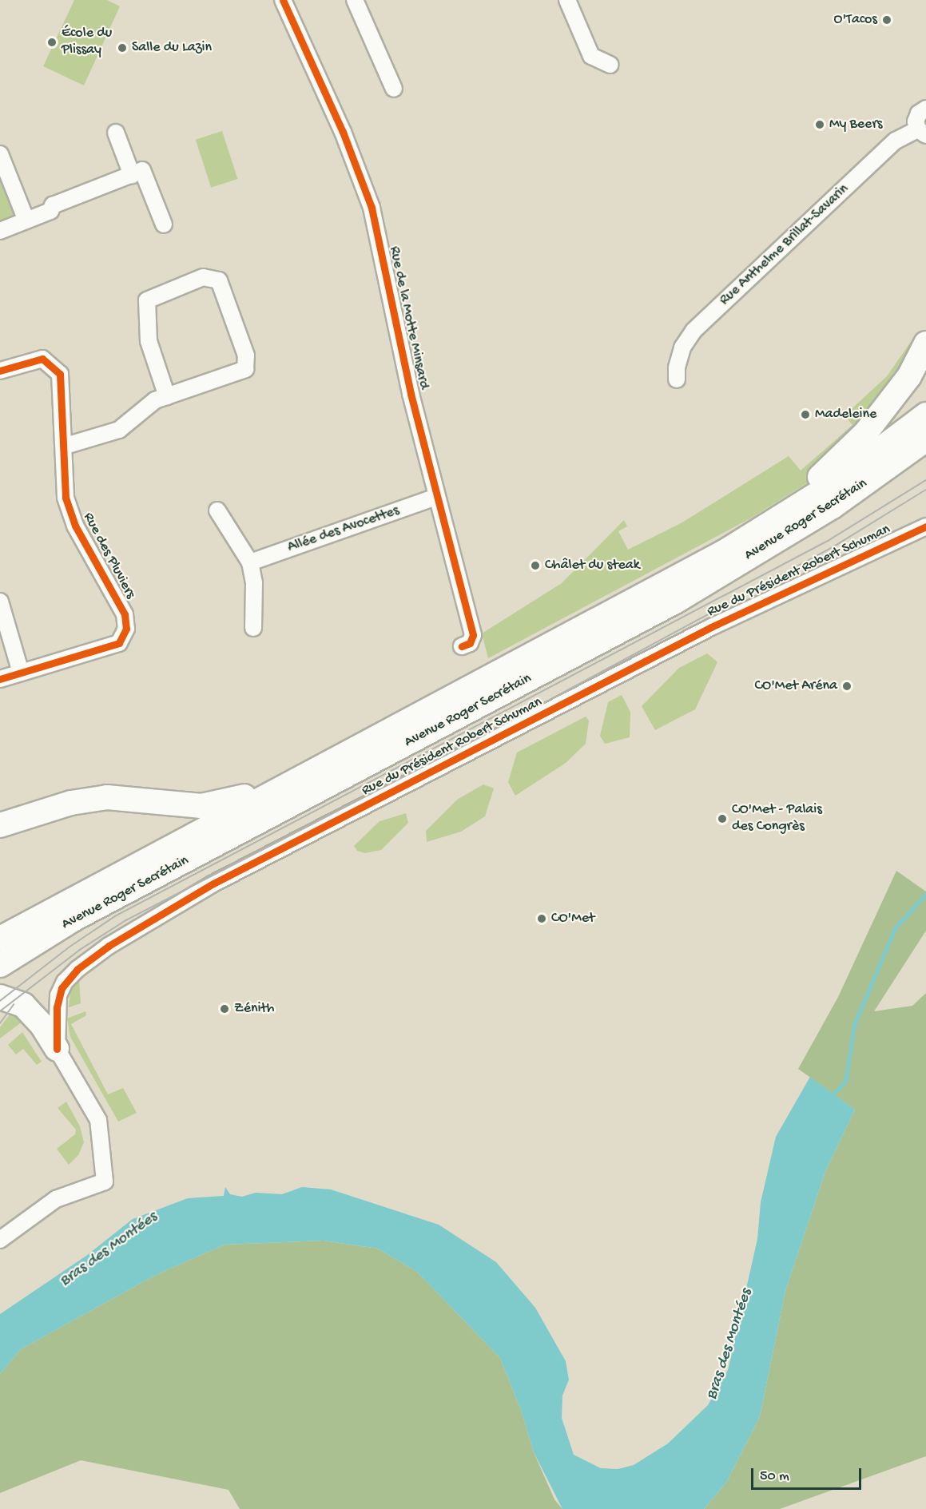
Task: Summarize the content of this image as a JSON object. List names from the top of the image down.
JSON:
{
  "streets": {
    "main road": ["Avenue Roger Secrétain"],
    "street": [
      "Rue Anthelme Brillat-Savarin",
      "Rue de la Motte Minsard",
      "Allée des Avocettes",
      "Rue des Pluviers",
      "Rue du Président Robert Schuman"
    ]
  },
  "crossings": [
    ["Rue de la Motte Minsard", "Allée des Avocettes"]
  ],
  "water": ["Bras des Montées"],
  "places": [
    "O'Tacos",
    "École du Plissay",
    "Salle du Lazin",
    "My Beers",
    "Madeleine",
    "Châlet du steak",
    "CO'Met Aréna",
    "CO'Met - Palais des Congrès",
    "CO'Met",
    "Zénith"
  ],
  "scale_bar": "50 m"
}
